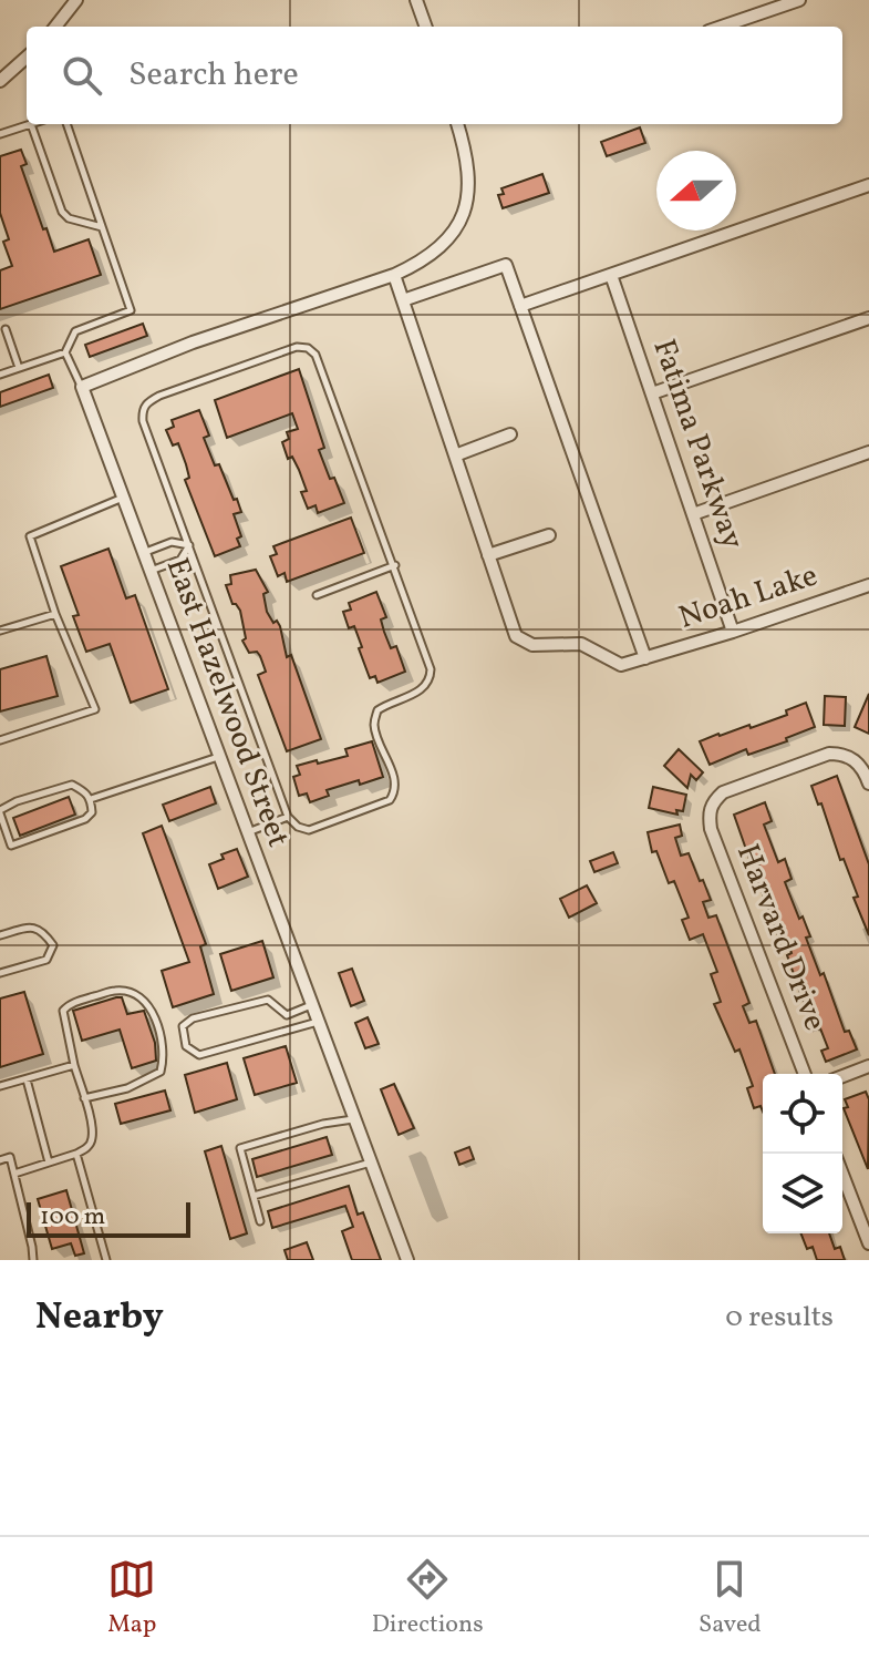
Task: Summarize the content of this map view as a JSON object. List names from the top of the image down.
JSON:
{
  "streets": {
    "street": [
      "Fatima Parkway",
      "Noah Lake",
      "East Hazelwood Street",
      "Harvard Drive"
    ]
  },
  "crossings": [
    ["Fatima Parkway", "Noah Lake"]
  ],
  "scale_bar": "100 m",
  "north": "left",
  "page": {
    "search": "Search here",
    "scale": "100 m",
    "heading": ["Nearby", "0 results"],
    "nav": ["Map", "Directions", "Saved"]
  }
}
